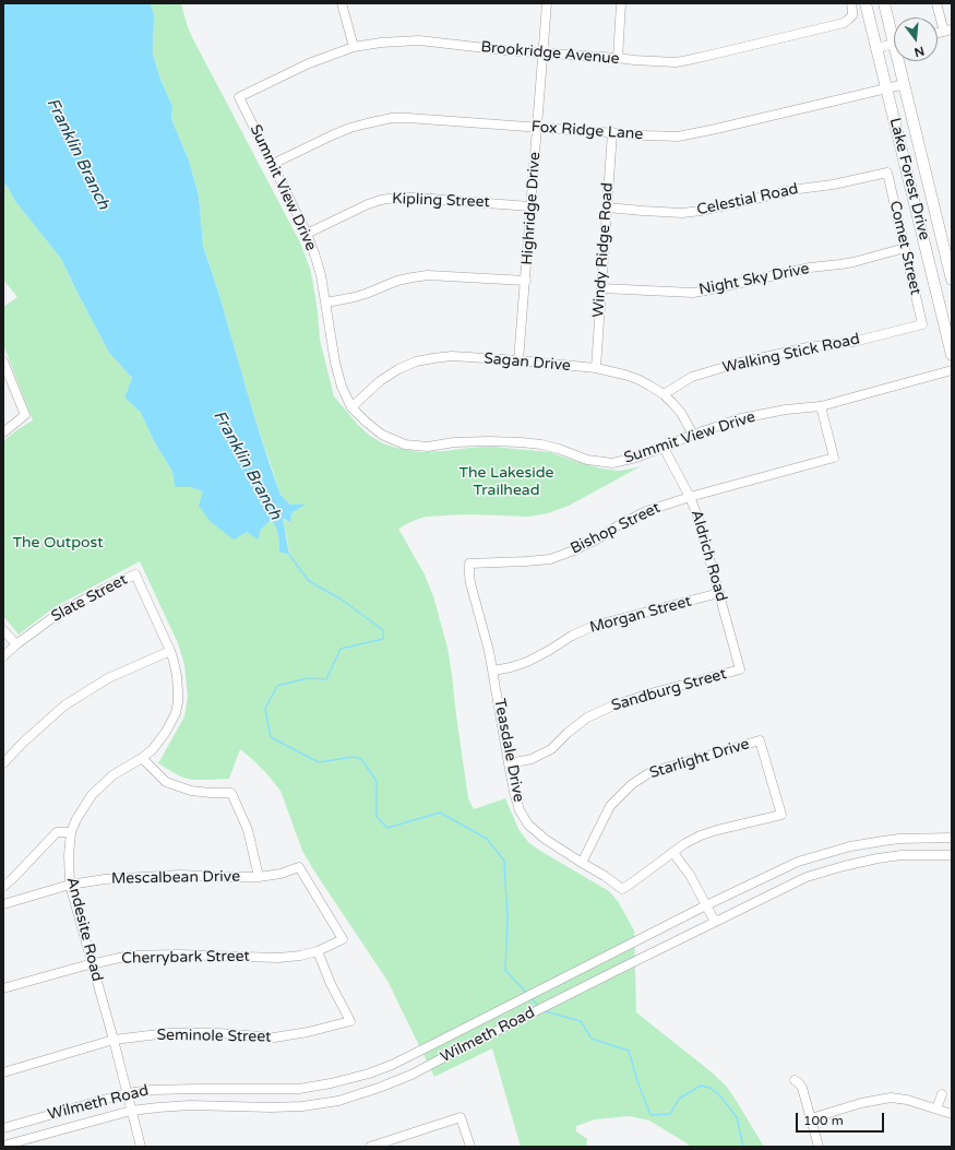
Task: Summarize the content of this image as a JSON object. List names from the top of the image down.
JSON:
{
  "streets": {
    "main road": ["Lake Forest Drive"],
    "street": [
      "Brookridge Avenue",
      "Fox Ridge Lane",
      "Summit View Drive",
      "Celestial Road",
      "Kipling Street",
      "Highridge Drive",
      "Comet Street",
      "Windy Ridge Road",
      "Night Sky Drive",
      "Walking Stick Road",
      "Sagan Drive",
      "Bishop Street",
      "Aldrich Road",
      "Slate Street",
      "Morgan Street",
      "Sandburg Street",
      "Teasdale Drive",
      "Starlight Drive",
      "Mescalbean Drive",
      "Andesite Road",
      "Cherrybark Street",
      "Wilmeth Road",
      "Seminole Street"
    ]
  },
  "crossings": [
    ["Brookridge Avenue", "Summit View Drive"],
    ["Brookridge Avenue", "Highridge Drive"],
    ["Fox Ridge Lane", "Lake Forest Drive"],
    ["Fox Ridge Lane", "Summit View Drive"],
    ["Fox Ridge Lane", "Highridge Drive"],
    ["Fox Ridge Lane", "Windy Ridge Road"],
    ["Summit View Drive", "Kipling Street"],
    ["Summit View Drive", "Sagan Drive"],
    ["Summit View Drive", "Bishop Street"],
    ["Summit View Drive", "Aldrich Road"],
    ["Celestial Road", "Comet Street"],
    ["Celestial Road", "Windy Ridge Road"],
    ["Kipling Street", "Highridge Drive"],
    ["Highridge Drive", "Sagan Drive"],
    ["Comet Street", "Night Sky Drive"],
    ["Comet Street", "Walking Stick Road"],
    ["Windy Ridge Road", "Night Sky Drive"],
    ["Windy Ridge Road", "Sagan Drive"],
    ["Walking Stick Road", "Sagan Drive"],
    ["Bishop Street", "Aldrich Road"],
    ["Bishop Street", "Teasdale Drive"],
    ["Aldrich Road", "Morgan Street"],
    ["Aldrich Road", "Sandburg Street"],
    ["Slate Street", "Andesite Road"],
    ["Morgan Street", "Teasdale Drive"],
    ["Sandburg Street", "Teasdale Drive"],
    ["Teasdale Drive", "Starlight Drive"],
    ["Mescalbean Drive", "Andesite Road"],
    ["Mescalbean Drive", "Cherrybark Street"],
    ["Andesite Road", "Cherrybark Street"],
    ["Andesite Road", "Wilmeth Road"],
    ["Andesite Road", "Seminole Street"],
    ["Cherrybark Street", "Seminole Street"]
  ],
  "water": ["Franklin Branch"],
  "parks": ["The Lakeside Trailhead", "The Outpost"],
  "scale_bar": "100 m",
  "north": "bottom"
}
